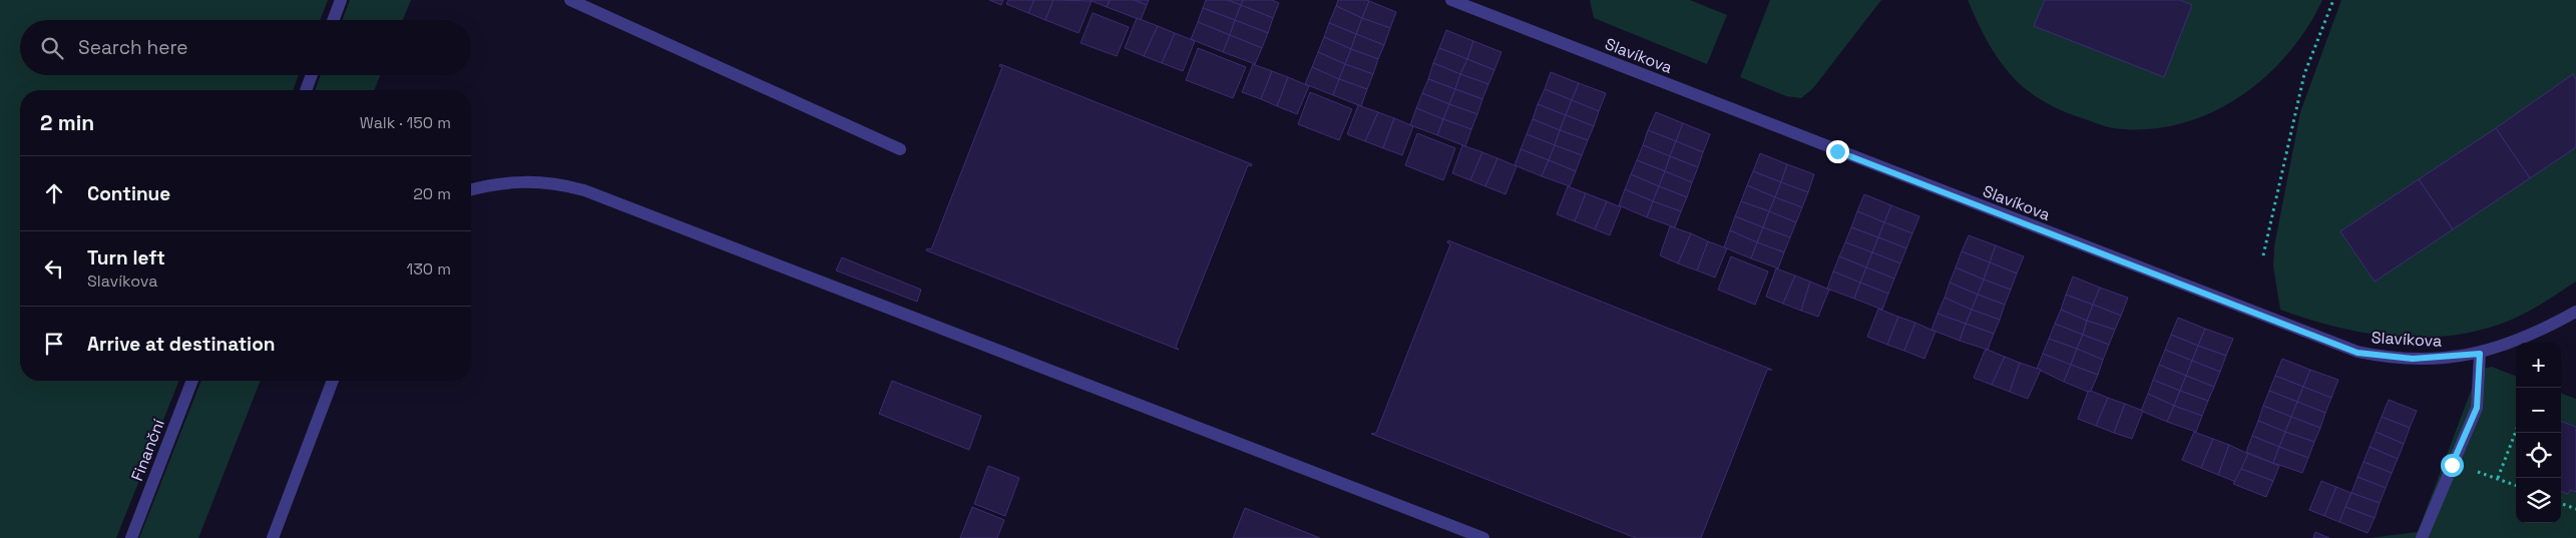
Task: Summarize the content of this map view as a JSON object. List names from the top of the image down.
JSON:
{
  "streets": {
    "street": ["Slavíkova", "Finanční"]
  },
  "page": {
    "search": "Search here",
    "heading": ["2 min", "Walk · 150 m"],
    "list": [
      ["Continue", "20 m"],
      ["Turn left", "Slavíkova", "130 m"],
      "Arrive at destination"
    ],
    "map_buttons": ["+", "−"]
  }
}
